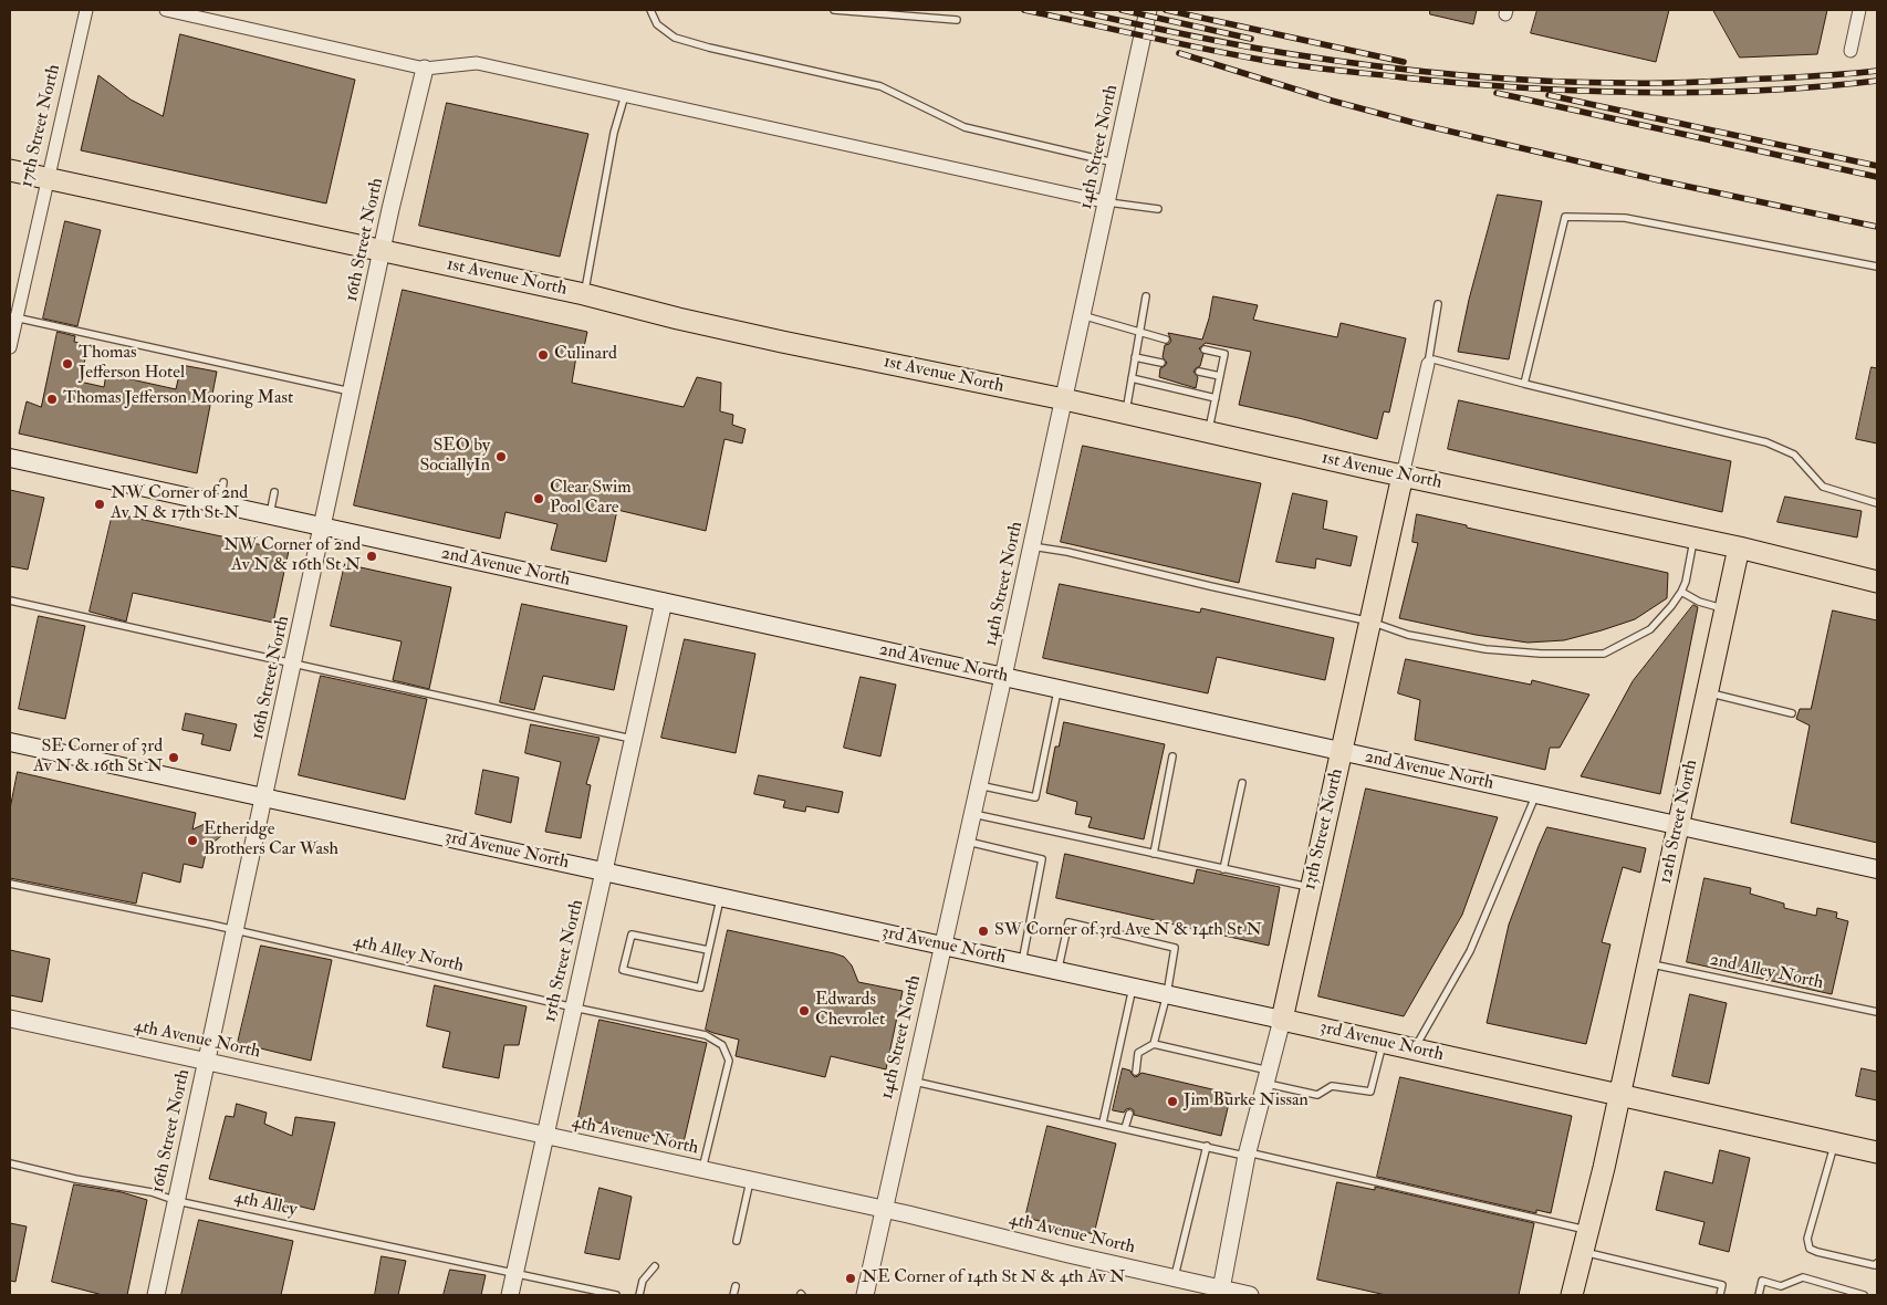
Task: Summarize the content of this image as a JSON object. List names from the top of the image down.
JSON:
{
  "streets": {
    "main road": [
      "1st Avenue North",
      "2nd Avenue North",
      "12th Street North",
      "13th Street North",
      "3rd Avenue North"
    ],
    "street": [
      "17th Street North",
      "14th Street North",
      "16th Street North",
      "15th Street North",
      "4th Avenue North"
    ],
    "lane": ["4th Alley North", "2nd Alley North", "4th Alley"]
  },
  "crossings": [
    ["17th Street North", "1st Avenue North"],
    ["14th Street North", "1st Avenue North"],
    ["14th Street North", "2nd Avenue North"],
    ["14th Street North", "3rd Avenue North"],
    ["14th Street North", "4th Avenue North"],
    ["16th Street North", "1st Avenue North"],
    ["16th Street North", "2nd Avenue North"],
    ["16th Street North", "3rd Avenue North"],
    ["16th Street North", "4th Alley North"],
    ["16th Street North", "4th Avenue North"],
    ["16th Street North", "4th Alley"],
    ["1st Avenue North", "12th Street North"],
    ["1st Avenue North", "13th Street North"],
    ["2nd Avenue North", "12th Street North"],
    ["2nd Avenue North", "13th Street North"],
    ["2nd Avenue North", "15th Street North"],
    ["12th Street North", "3rd Avenue North"],
    ["12th Street North", "2nd Alley North"],
    ["13th Street North", "3rd Avenue North"],
    ["13th Street North", "4th Avenue North"],
    ["3rd Avenue North", "15th Street North"],
    ["4th Alley North", "15th Street North"],
    ["4th Alley North", "4th Avenue North"],
    ["15th Street North", "4th Avenue North"],
    ["15th Street North", "4th Alley"]
  ],
  "places": [
    "Culinard",
    "Thomas Jefferson Hotel",
    "Thomas Jefferson Mooring Mast",
    "SEO by SociallyIn",
    "Clear Swim Pool Care",
    "NW Corner of 2nd Av N & 17th St N",
    "NW Corner of 2nd Av N & 16th St N",
    "SE Corner of 3rd Av N & 16th St N",
    "Etheridge Brothers Car Wash",
    "SW Corner of 3rd Ave N & 14th St N",
    "Edwards Chevrolet",
    "Jim Burke Nissan",
    "NE Corner of 14th St N & 4th Av N"
  ]
}
